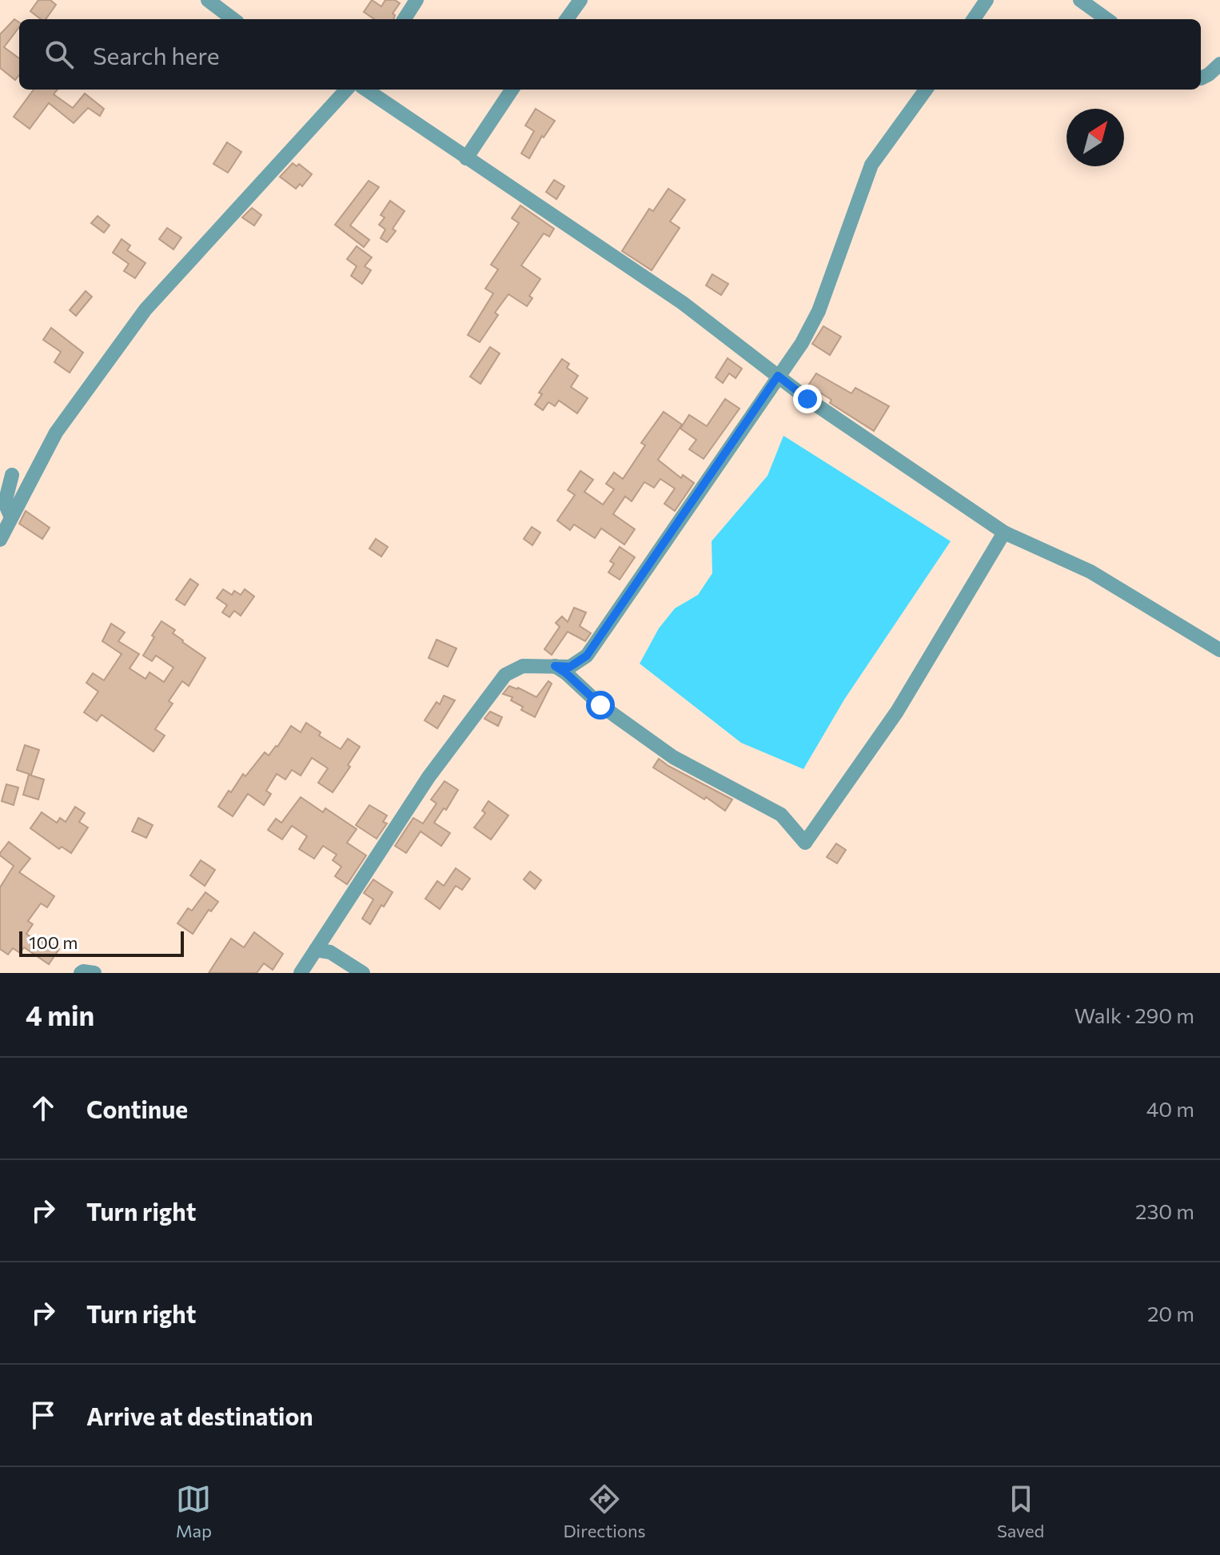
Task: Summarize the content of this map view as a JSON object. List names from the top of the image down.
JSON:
{
  "scale_bar": "100 m",
  "north": "top right",
  "page": {
    "search": "Search here",
    "scale": "100 m",
    "heading": ["4 min", "Walk · 290 m"],
    "list": [
      ["Continue", "40 m"],
      ["Turn right", "230 m"],
      ["Turn right", "20 m"],
      "Arrive at destination"
    ],
    "nav": ["Map", "Directions", "Saved"]
  }
}
